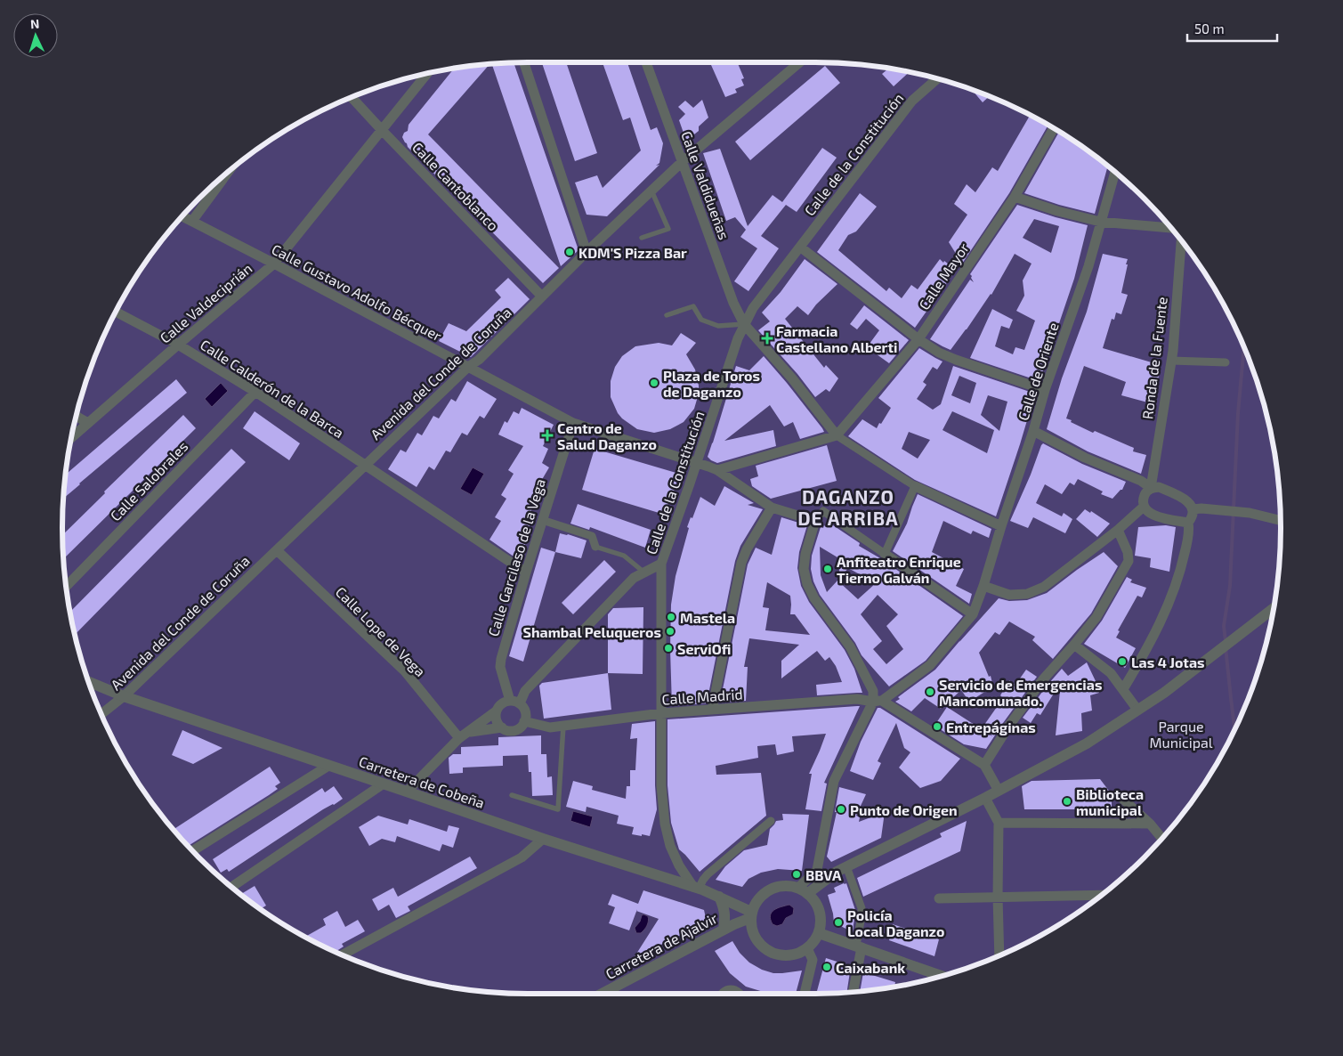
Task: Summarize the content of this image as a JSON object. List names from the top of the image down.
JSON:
{
  "streets": {
    "street": [
      "Calle de la Constitución",
      "Calle Valdidueñas",
      "Calle Cantoblanco",
      "Calle Mayor",
      "Calle Gustavo Adolfo Bécquer",
      "Calle Valdeciprián",
      "Ronda de la Fuente",
      "Calle de Oriente",
      "Avenida del Conde de Coruña",
      "Calle Calderón de la Barca",
      "Calle Salobrales",
      "Calle Garcilaso de la Vega",
      "Calle Lope de Vega",
      "Calle Madrid",
      "Carretera de Cobeña",
      "Carretera de Ajalvir"
    ]
  },
  "crossings": [
    ["Calle de la Constitución", "Calle Valdidueñas"],
    ["Calle de la Constitución", "Calle Gustavo Adolfo Bécquer"],
    ["Calle de la Constitución", "Calle Madrid"],
    ["Calle de la Constitución", "Carretera de Cobeña"],
    ["Calle Valdidueñas", "Calle Mayor"],
    ["Calle Valdidueñas", "Avenida del Conde de Coruña"],
    ["Calle Cantoblanco", "Calle Valdeciprián"],
    ["Calle Cantoblanco", "Avenida del Conde de Coruña"],
    ["Calle Gustavo Adolfo Bécquer", "Calle Valdeciprián"],
    ["Calle Gustavo Adolfo Bécquer", "Avenida del Conde de Coruña"],
    ["Calle Gustavo Adolfo Bécquer", "Calle Garcilaso de la Vega"],
    ["Calle Valdeciprián", "Calle Calderón de la Barca"],
    ["Calle de Oriente", "Calle Madrid"],
    ["Avenida del Conde de Coruña", "Calle Calderón de la Barca"],
    ["Avenida del Conde de Coruña", "Calle Lope de Vega"],
    ["Avenida del Conde de Coruña", "Carretera de Cobeña"],
    ["Calle Calderón de la Barca", "Calle Salobrales"],
    ["Calle Calderón de la Barca", "Calle Garcilaso de la Vega"],
    ["Calle Garcilaso de la Vega", "Calle Madrid"],
    ["Carretera de Cobeña", "Carretera de Ajalvir"]
  ],
  "districts": ["DAGANZO DE ARRIBA"],
  "parks": ["Parque Municipal"],
  "places": {
    "other": [
      "KDM'S Pizza Bar",
      "Plaza de Toros de Daganzo",
      "Anfiteatro Enrique Tierno Galván",
      "Mastela",
      "Shambal Peluqueros",
      "ServiOfi",
      "Las 4 Jotas",
      "Servicio de Emergencias Mancomunado.",
      "Entrepáginas",
      "Biblioteca municipal",
      "Punto de Origen",
      "BBVA",
      "Policía Local Daganzo",
      "Caixabank"
    ],
    "health": ["Farmacia Castellano Alberti", "Centro de Salud Daganzo"]
  },
  "scale_bar": "50 m",
  "north": "top"
}
